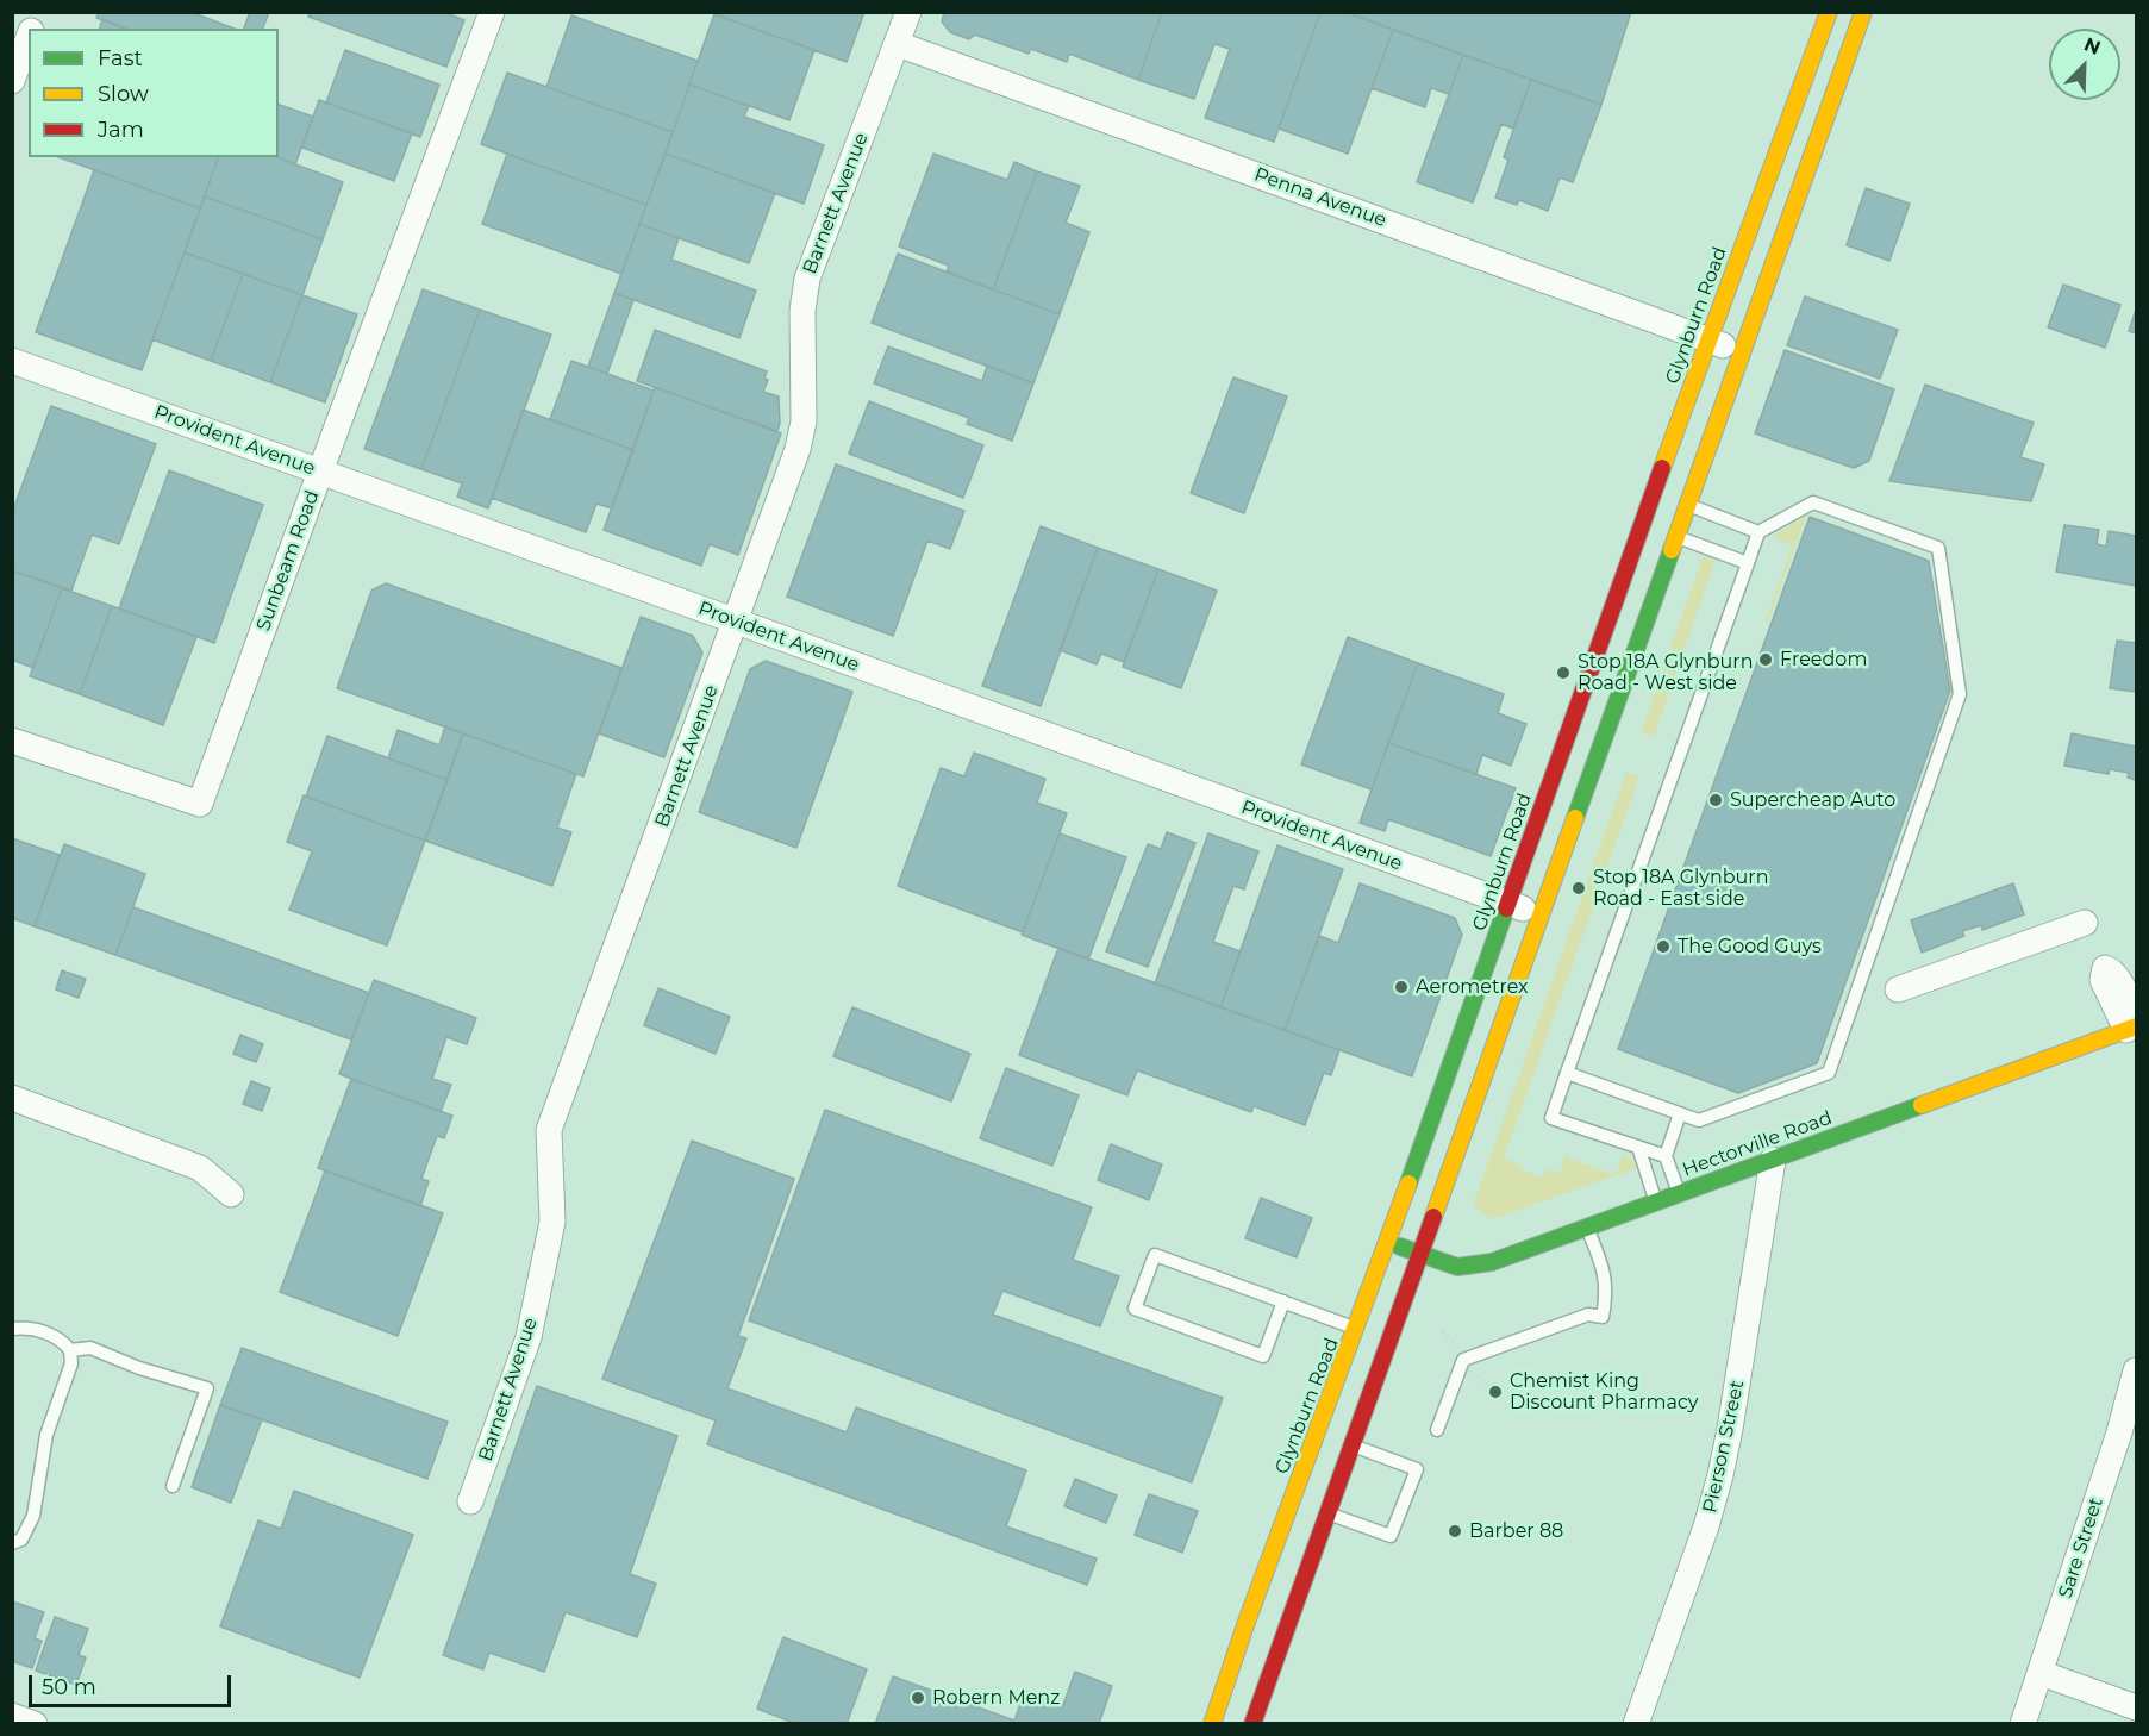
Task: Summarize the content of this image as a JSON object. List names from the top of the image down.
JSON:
{
  "streets": {
    "main road": ["Glynburn Road", "Hectorville Road"],
    "street": [
      "Penna Avenue",
      "Barnett Avenue",
      "Provident Avenue",
      "Sunbeam Road",
      "Pierson Street",
      "Sare Street"
    ]
  },
  "crossings": [
    ["Penna Avenue", "Barnett Avenue"],
    ["Penna Avenue", "Glynburn Road"],
    ["Barnett Avenue", "Provident Avenue"],
    ["Glynburn Road", "Provident Avenue"],
    ["Glynburn Road", "Hectorville Road"],
    ["Provident Avenue", "Sunbeam Road"],
    ["Hectorville Road", "Pierson Street"]
  ],
  "places": [
    "Freedom",
    "Stop 18A Glynburn Road - West side",
    "Supercheap Auto",
    "Stop 18A Glynburn Road - East side",
    "The Good Guys",
    "Aerometrex",
    "Chemist King Discount Pharmacy",
    "Barber 88",
    "Robern Menz"
  ],
  "legend": ["Fast", "Slow", "Jam"],
  "scale_bar": "50 m",
  "north": "top right"
}
